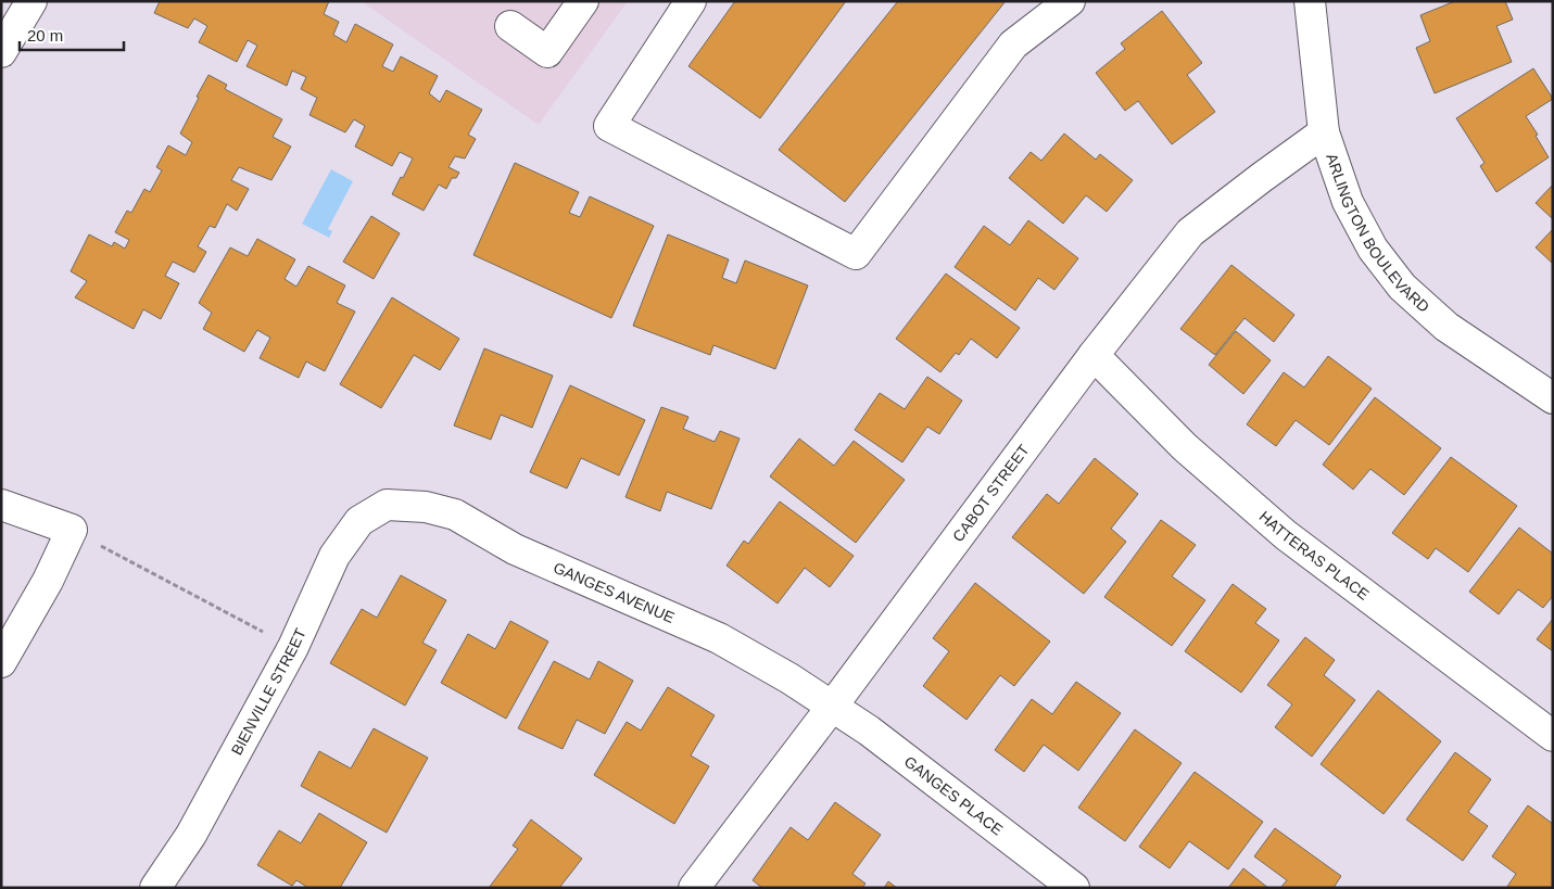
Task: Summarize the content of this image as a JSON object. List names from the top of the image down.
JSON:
{
  "streets": {
    "street": [
      "ARLINGTON BOULEVARD",
      "CABOT STREET",
      "HATTERAS PLACE",
      "GANGES AVENUE",
      "BIENVILLE STREET",
      "GANGES PLACE"
    ]
  },
  "crossings": [
    ["ARLINGTON BOULEVARD", "CABOT STREET"],
    ["CABOT STREET", "HATTERAS PLACE"],
    ["CABOT STREET", "GANGES AVENUE"],
    ["CABOT STREET", "GANGES PLACE"],
    ["GANGES AVENUE", "BIENVILLE STREET"],
    ["GANGES AVENUE", "GANGES PLACE"]
  ],
  "scale_bar": "20 m"
}
